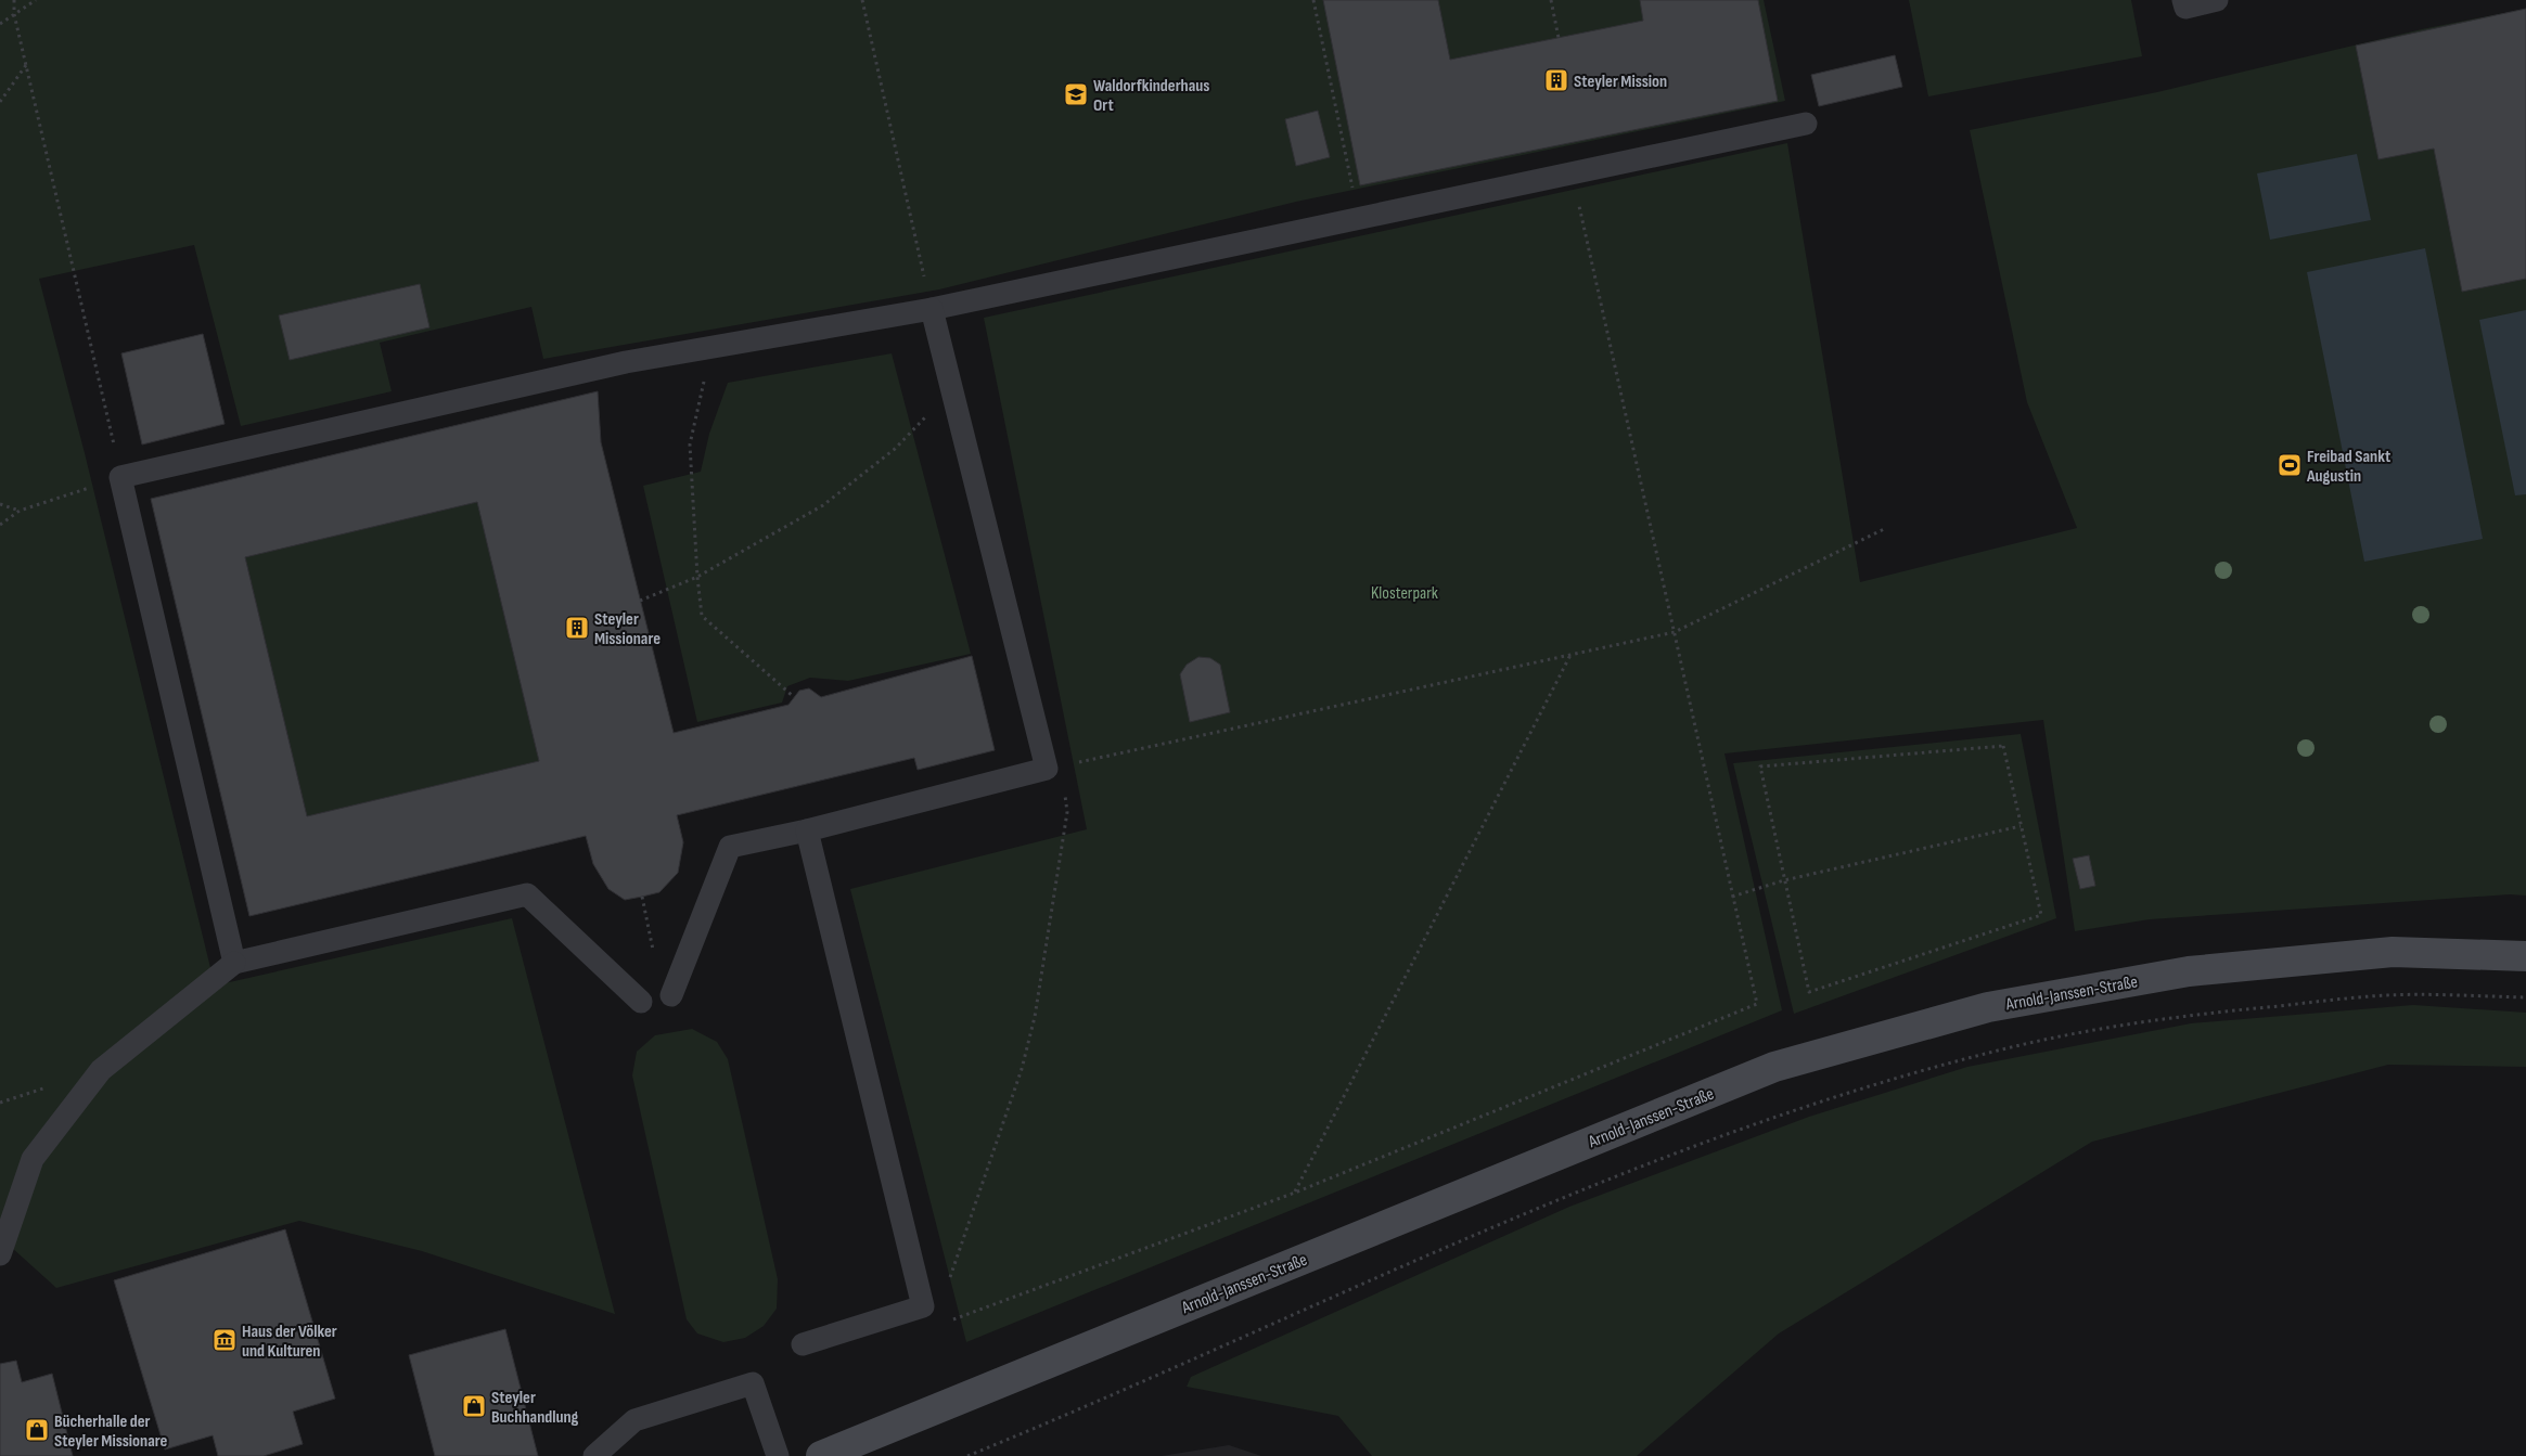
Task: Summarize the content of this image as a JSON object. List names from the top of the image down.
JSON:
{
  "streets": {
    "main road": ["Arnold-Janssen-Straße"]
  },
  "parks": ["Klosterpark"],
  "places": {
    "building": ["Steyler Mission", "Steyler Missionare"],
    "school or university": ["Waldorfkinderhaus Ort"],
    "sports": ["Freibad Sankt Augustin"],
    "museum": ["Haus der Völker und Kulturen"],
    "shop": ["Steyler Buchhandlung", "Bücherhalle der Steyler Missionare"]
  }
}
